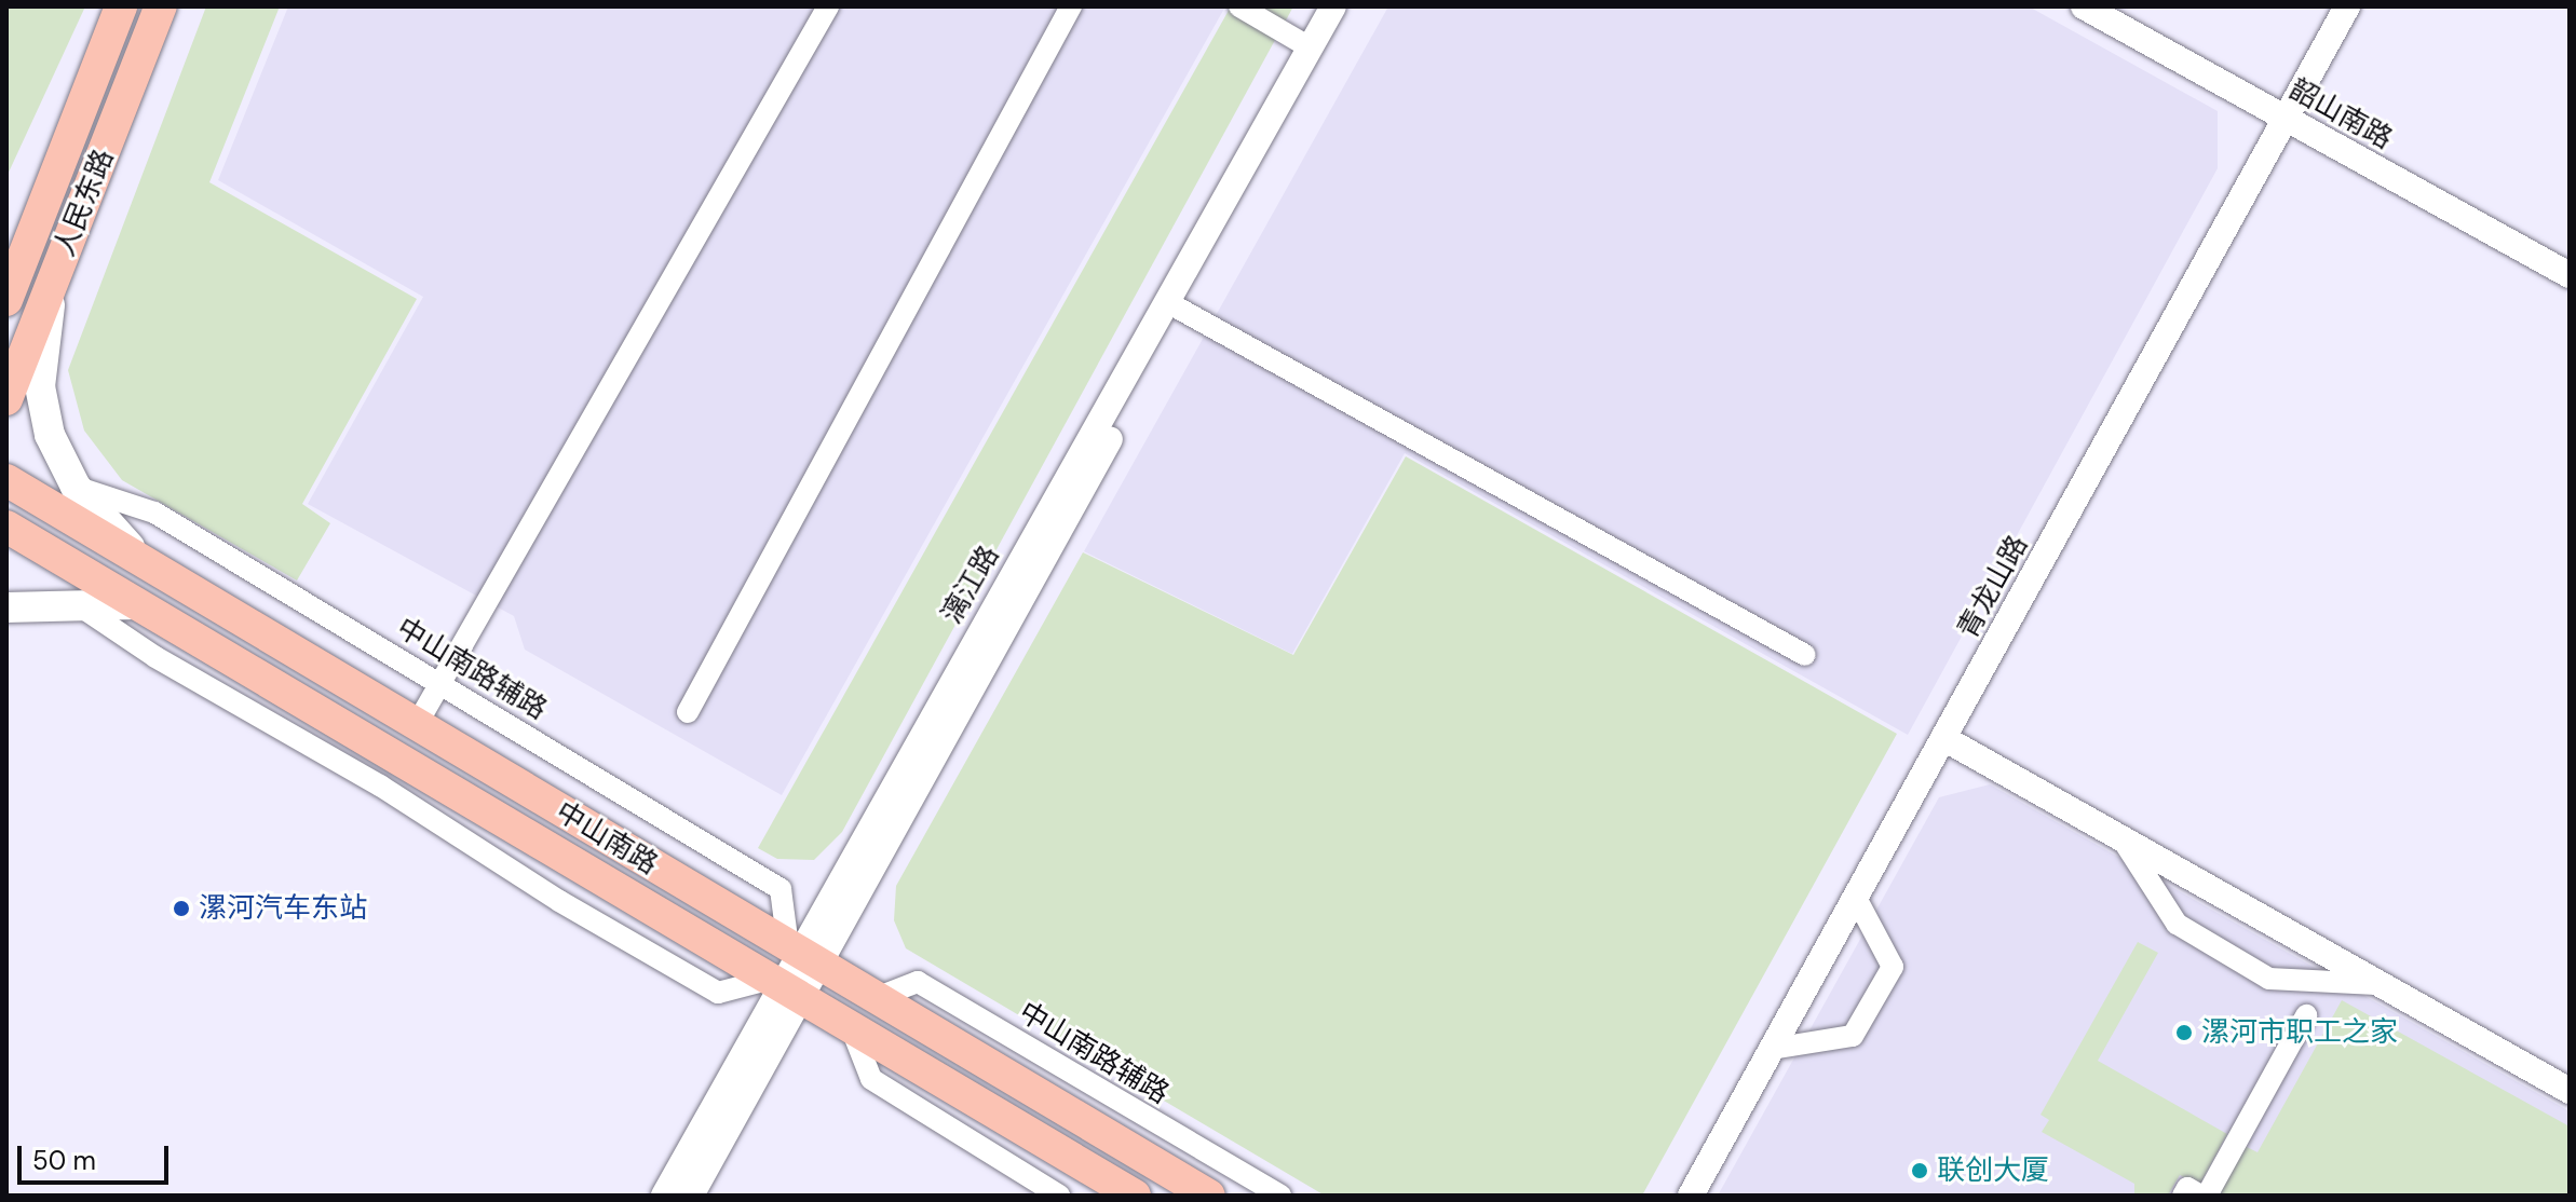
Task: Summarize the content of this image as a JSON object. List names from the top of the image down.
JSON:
{
  "streets": {
    "main road": ["人民东路", "中山南路"],
    "street": [
      "韶山南路",
      "漓江路",
      "青龙山路",
      "中山南路辅路"
    ]
  },
  "crossings": [
    ["韶山南路", "青龙山路"],
    ["漓江路", "中山南路辅路"],
    ["漓江路", "中山南路"],
    ["中山南路辅路", "中山南路"]
  ],
  "places": ["漯河汽车东站", "漯河市职工之家", "联创大厦"],
  "scale_bar": "50 m"
}
